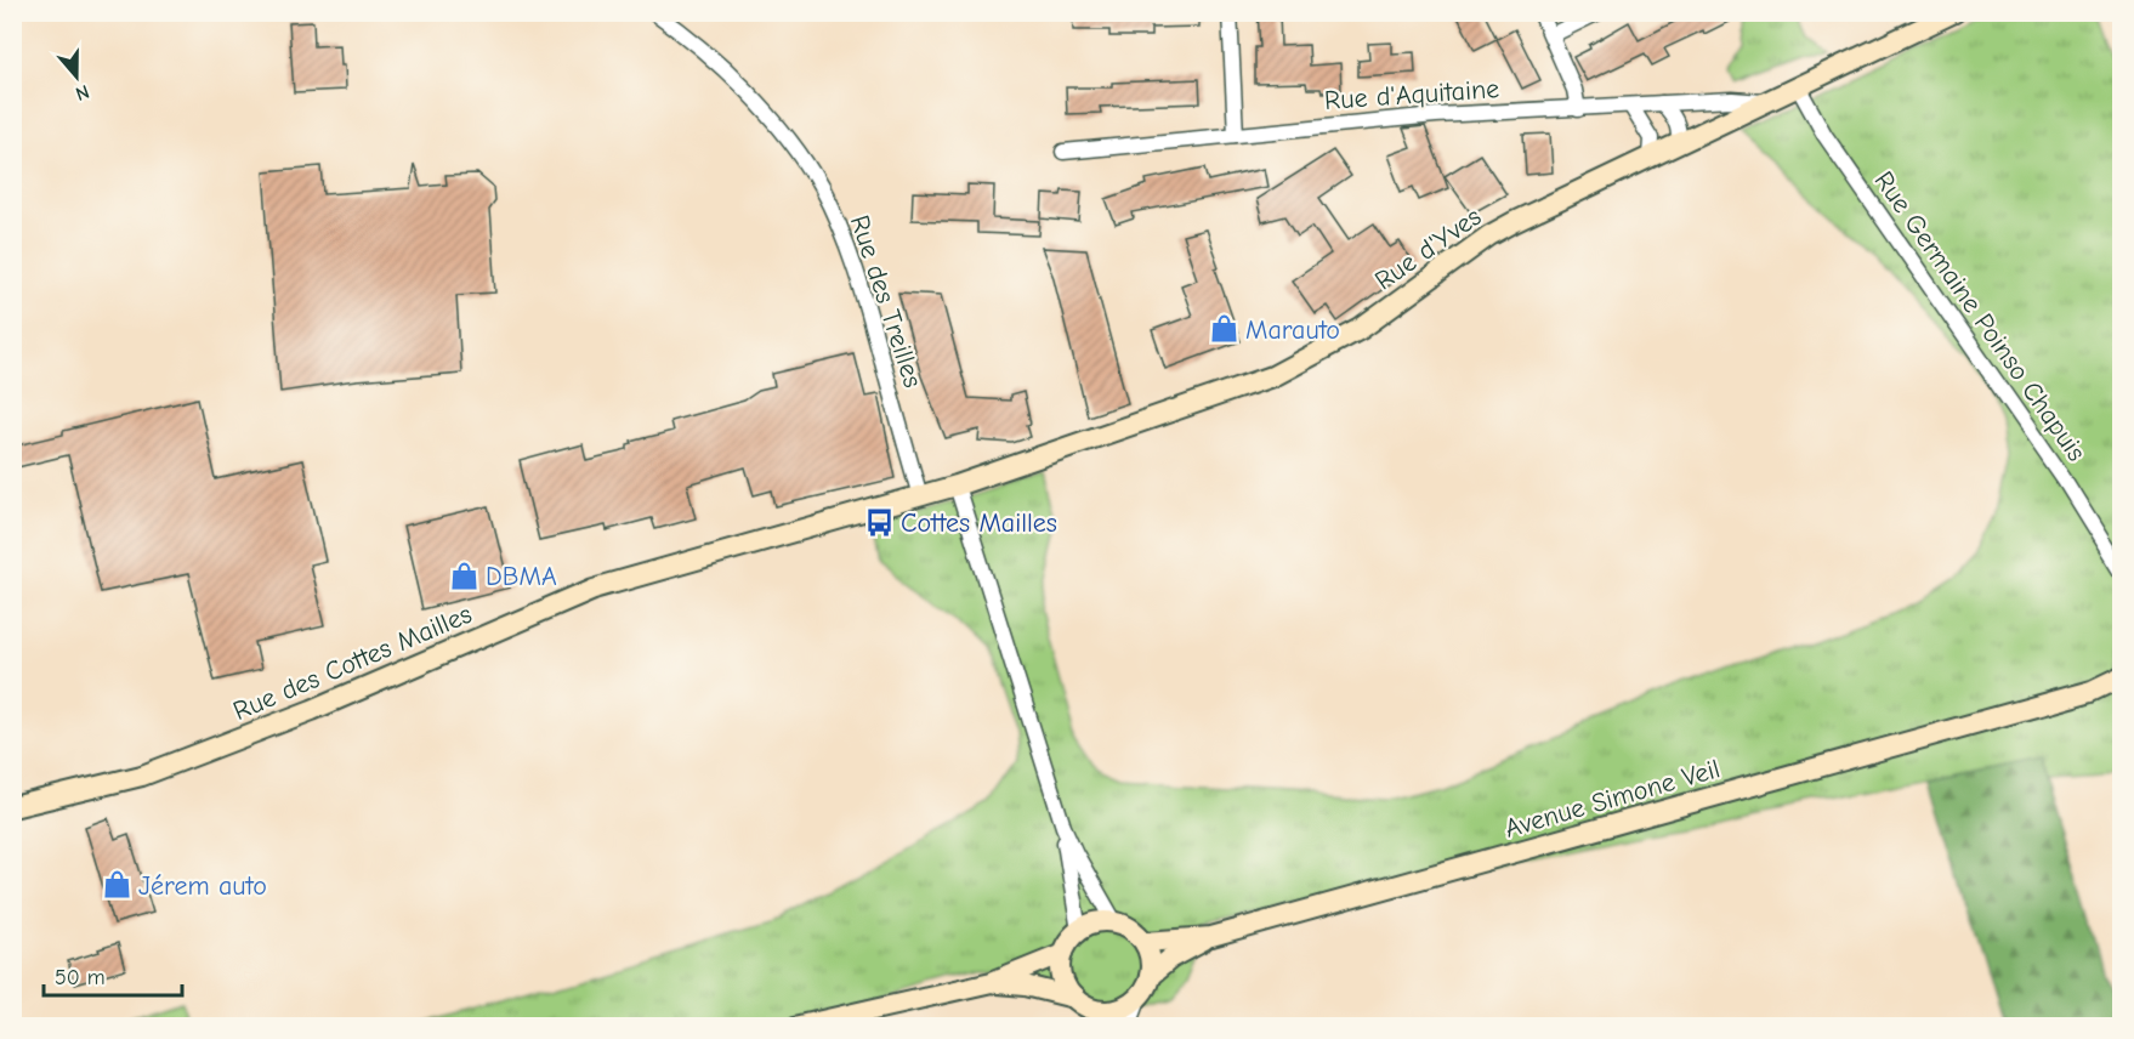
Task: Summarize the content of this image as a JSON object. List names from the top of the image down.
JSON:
{
  "streets": {
    "street": [
      "Rue d'Aquitaine",
      "Rue d'Yves",
      "Rue des Treilles",
      "Rue Germaine Poinso Chapuis",
      "Rue des Cottes Mailles",
      "Avenue Simone Veil"
    ]
  },
  "crossings": [
    ["Rue d'Aquitaine", "Rue d'Yves"],
    ["Rue d'Yves", "Rue des Treilles"],
    ["Rue d'Yves", "Rue Germaine Poinso Chapuis"],
    ["Rue d'Yves", "Rue des Cottes Mailles"],
    ["Rue des Treilles", "Rue des Cottes Mailles"]
  ],
  "places": {
    "shop": ["Marauto", "DBMA", "Jérem auto"],
    "bus stop": ["Cottes Mailles"]
  },
  "scale_bar": "50 m",
  "north": "bottom"
}
